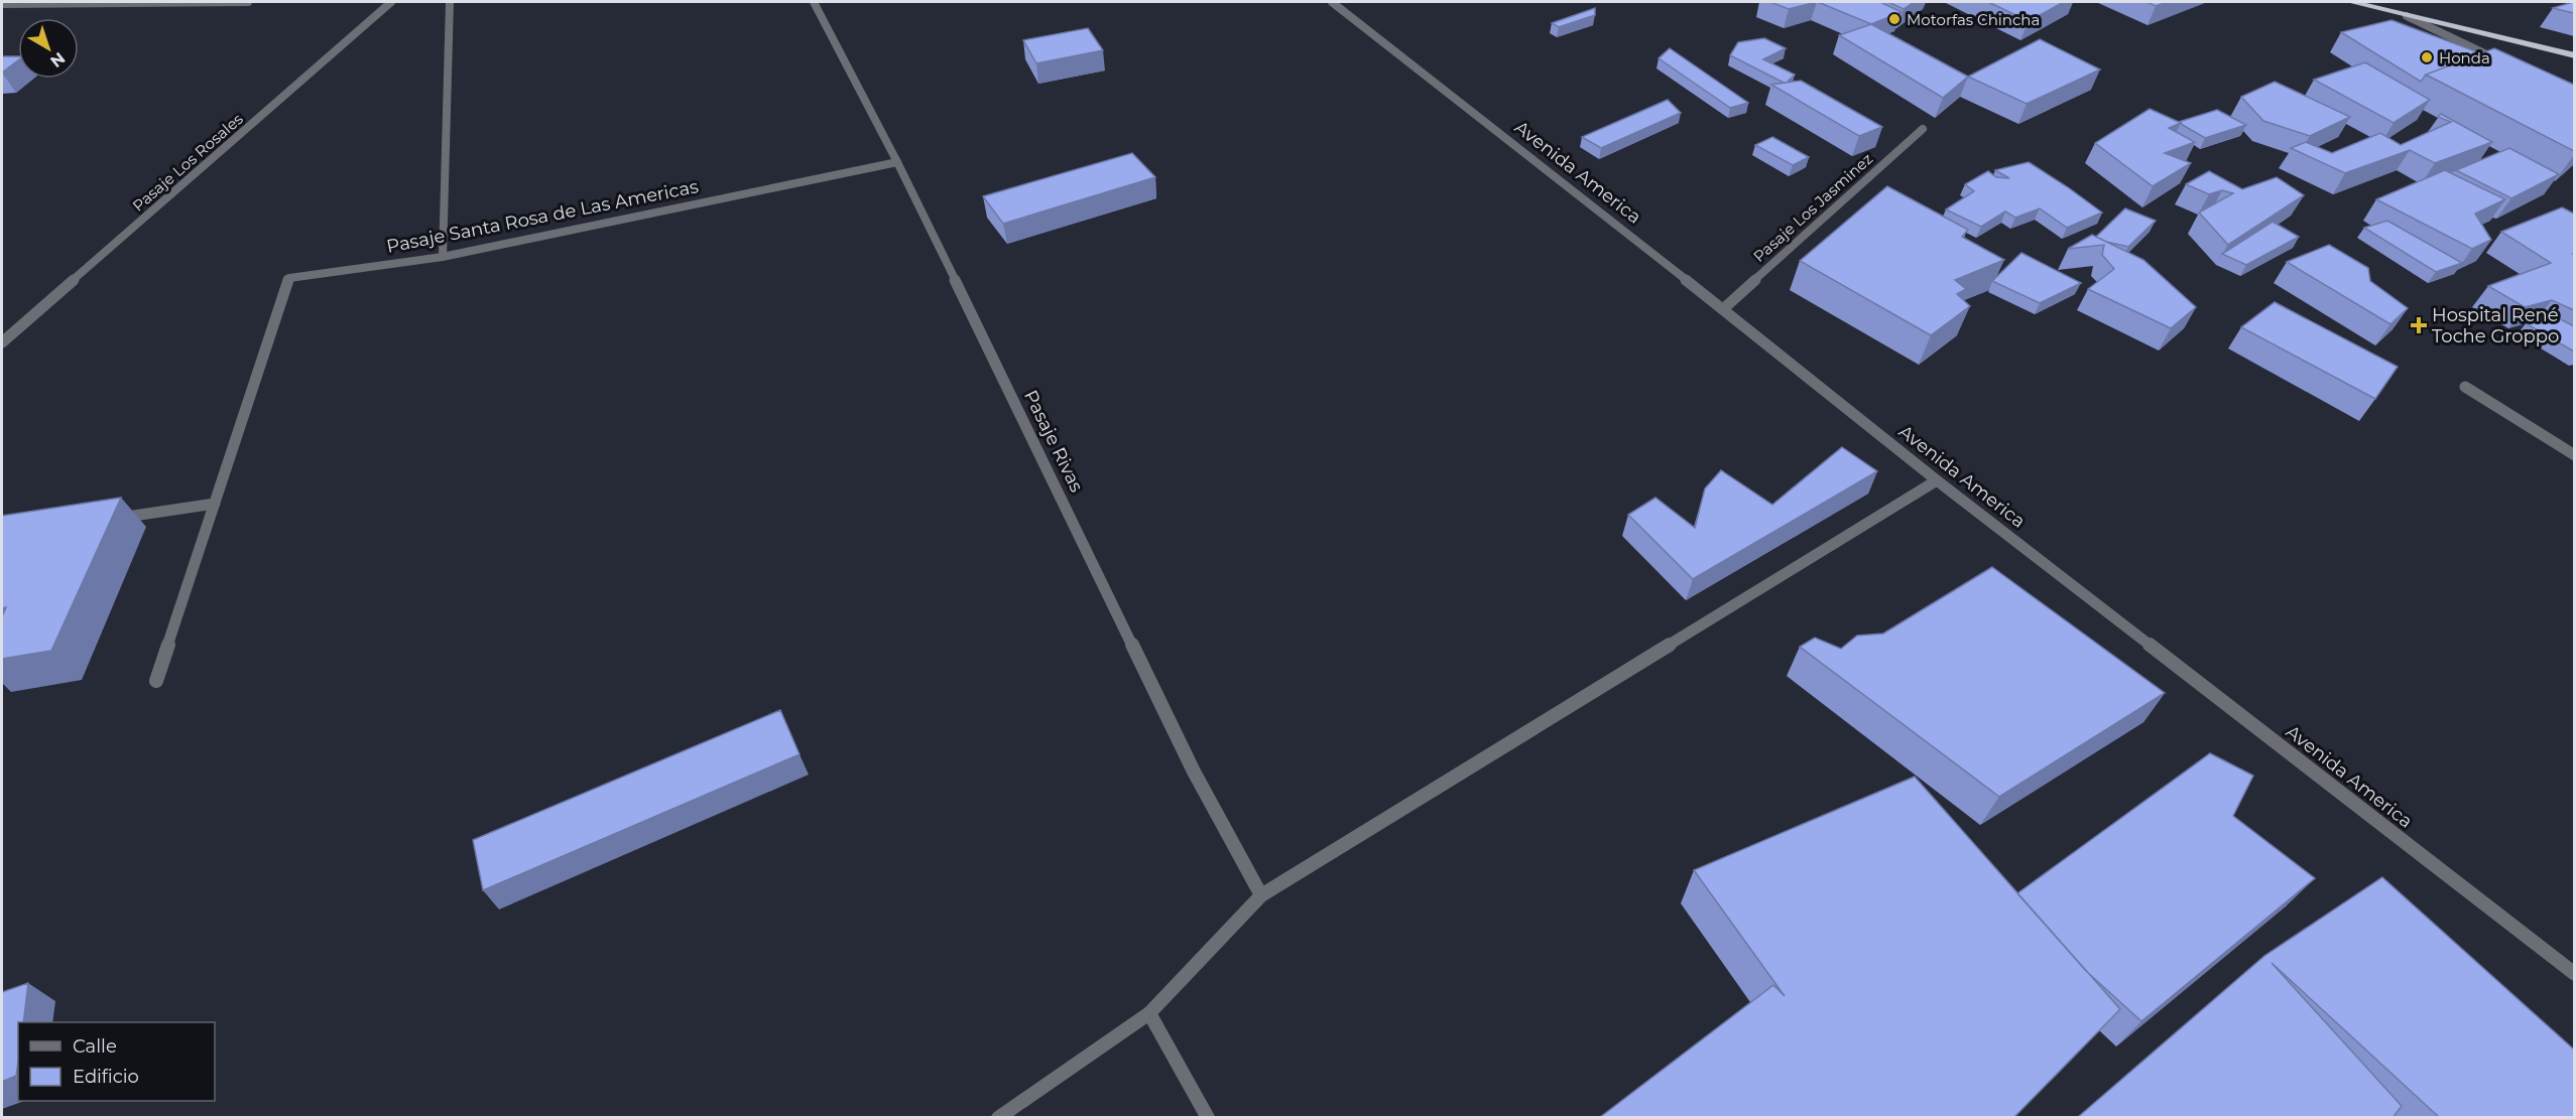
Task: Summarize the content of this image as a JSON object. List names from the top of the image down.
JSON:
{
  "streets": {
    "street": [
      "Pasaje Los Rosales",
      "Avenida America",
      "Pasaje Los Jasminez",
      "Pasaje Santa Rosa de Las Americas",
      "Pasaje Rivas"
    ]
  },
  "crossings": [
    ["Avenida America", "Pasaje Los Jasminez"],
    ["Pasaje Santa Rosa de Las Americas", "Pasaje Rivas"]
  ],
  "places": {
    "other": ["Motorfas Chincha", "Honda"],
    "health": ["Hospital René Toche Groppo"]
  },
  "legend": ["Calle", "Edificio"],
  "north": "bottom right"
}
